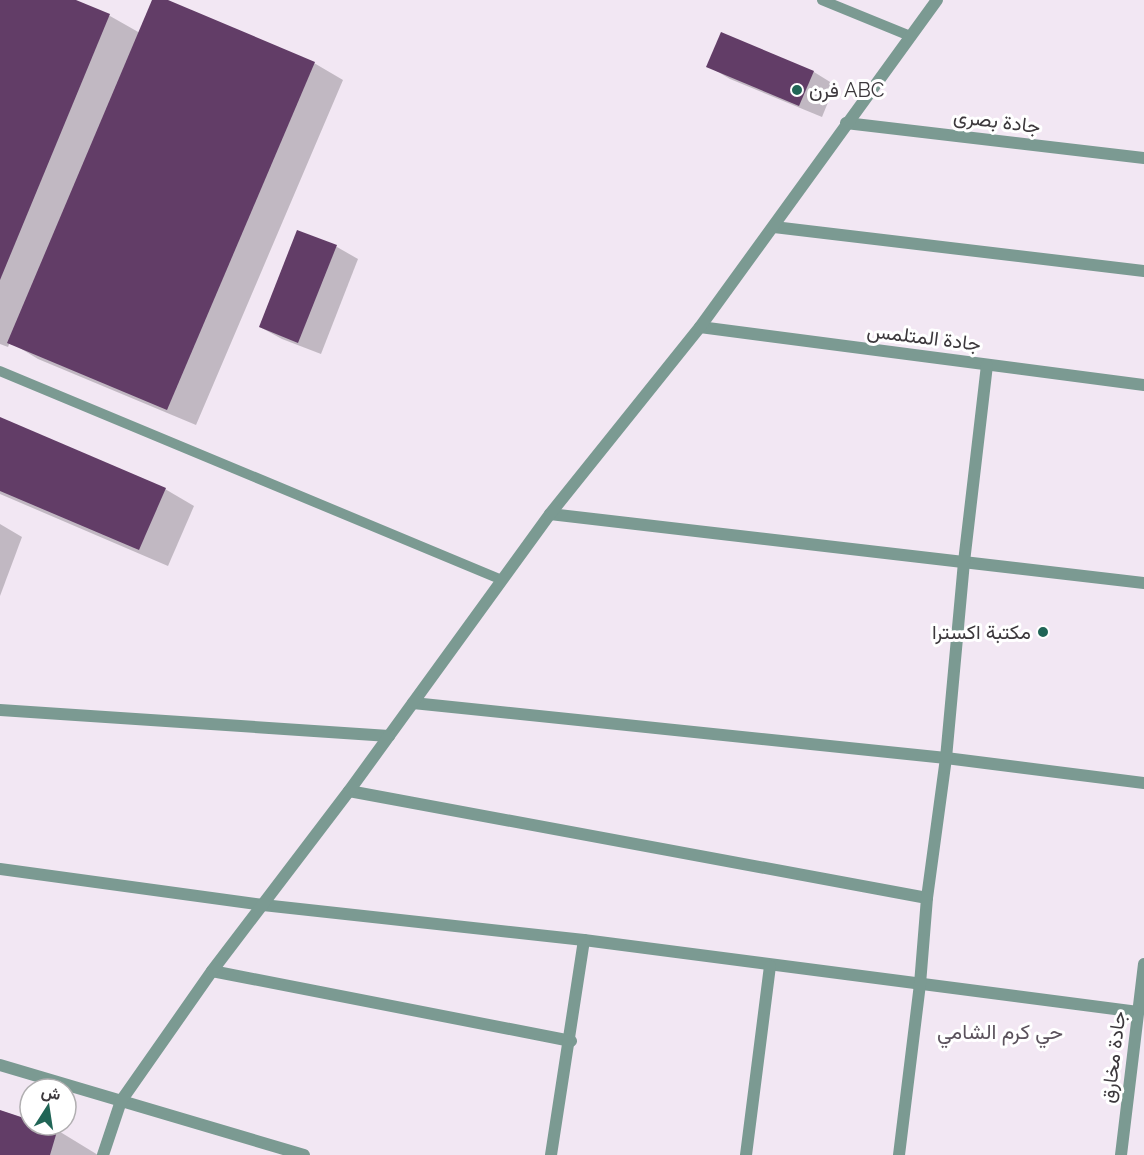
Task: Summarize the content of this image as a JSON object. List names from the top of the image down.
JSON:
{
  "streets": {
    "street": ["جادة بصرى", "جادة المتلمس", "جادة مخارق"]
  },
  "districts": ["حي كرم الشامي"],
  "places": ["فرن ABC", "مكتبة اكسترا"],
  "north": "top"
}
